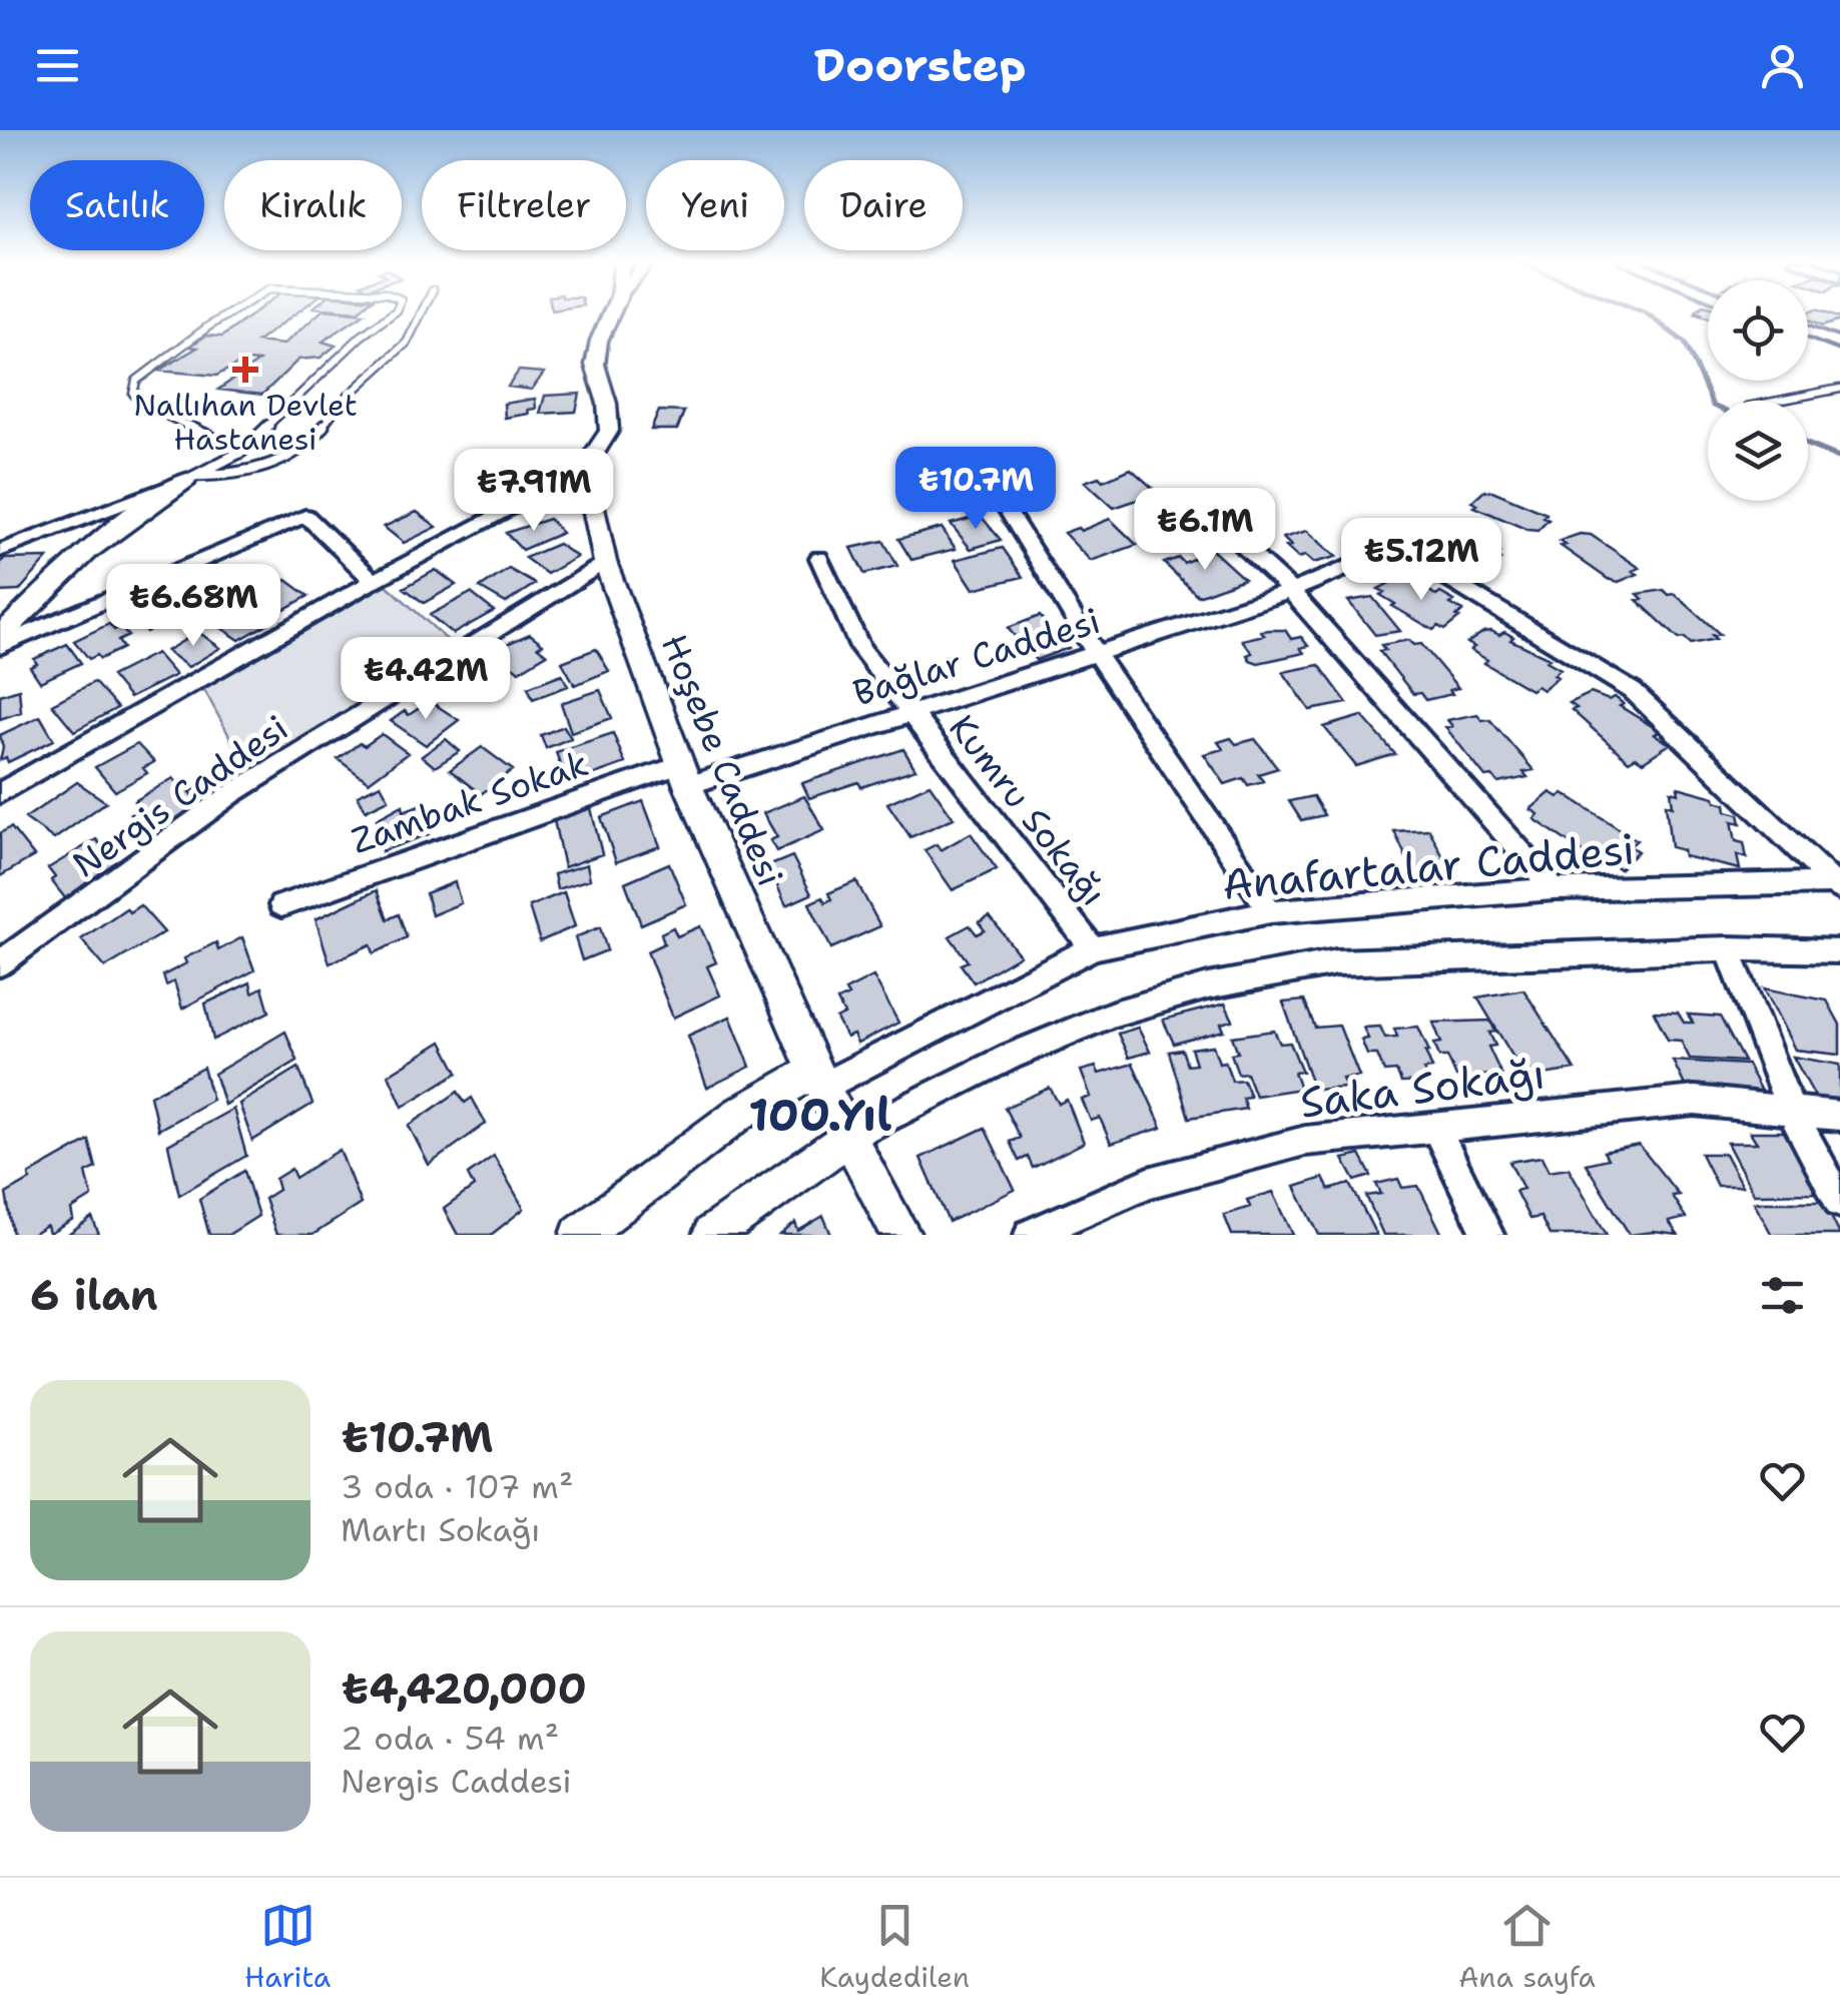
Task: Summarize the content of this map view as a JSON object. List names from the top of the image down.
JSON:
{
  "streets": {
    "street": [
      "Bağlar Caddesi",
      "Hoşebe Caddesi",
      "Nergis Caddesi",
      "Zambak Sokak",
      "Kumru Sokağı",
      "Anafartalar Caddesi",
      "Saka Sokağı"
    ]
  },
  "crossings": [
    ["Bağlar Caddesi", "Hoşebe Caddesi"],
    ["Bağlar Caddesi", "Zambak Sokak"],
    ["Bağlar Caddesi", "Kumru Sokağı"],
    ["Bağlar Caddesi", "Anafartalar Caddesi"],
    ["Hoşebe Caddesi", "Nergis Caddesi"],
    ["Hoşebe Caddesi", "Zambak Sokak"],
    ["Hoşebe Caddesi", "Anafartalar Caddesi"],
    ["Kumru Sokağı", "Anafartalar Caddesi"]
  ],
  "districts": ["100.Yıl"],
  "places": {
    "health": ["Nallıhan Devlet Hastanesi"]
  },
  "page": {
    "header": "Doorstep",
    "chip": [
      "Satılık",
      "Kiralık",
      "Filtreler",
      "Yeni",
      "Daire"
    ],
    "price": [
      "₺10.7M",
      "₺7.91M",
      "₺6.1M",
      "₺5.12M",
      "₺6.68M",
      "₺4.42M"
    ],
    "heading": "6 ilan",
    "list": [
      {
        "name": "₺10.7M",
        "note": "3 oda · 107 m² · Martı Sokağı"
      },
      {
        "name": "₺4,420,000",
        "note": "2 oda · 54 m² · Nergis Caddesi"
      }
    ],
    "tabs": ["Harita", "Kaydedilen", "Ana sayfa"]
  }
}
